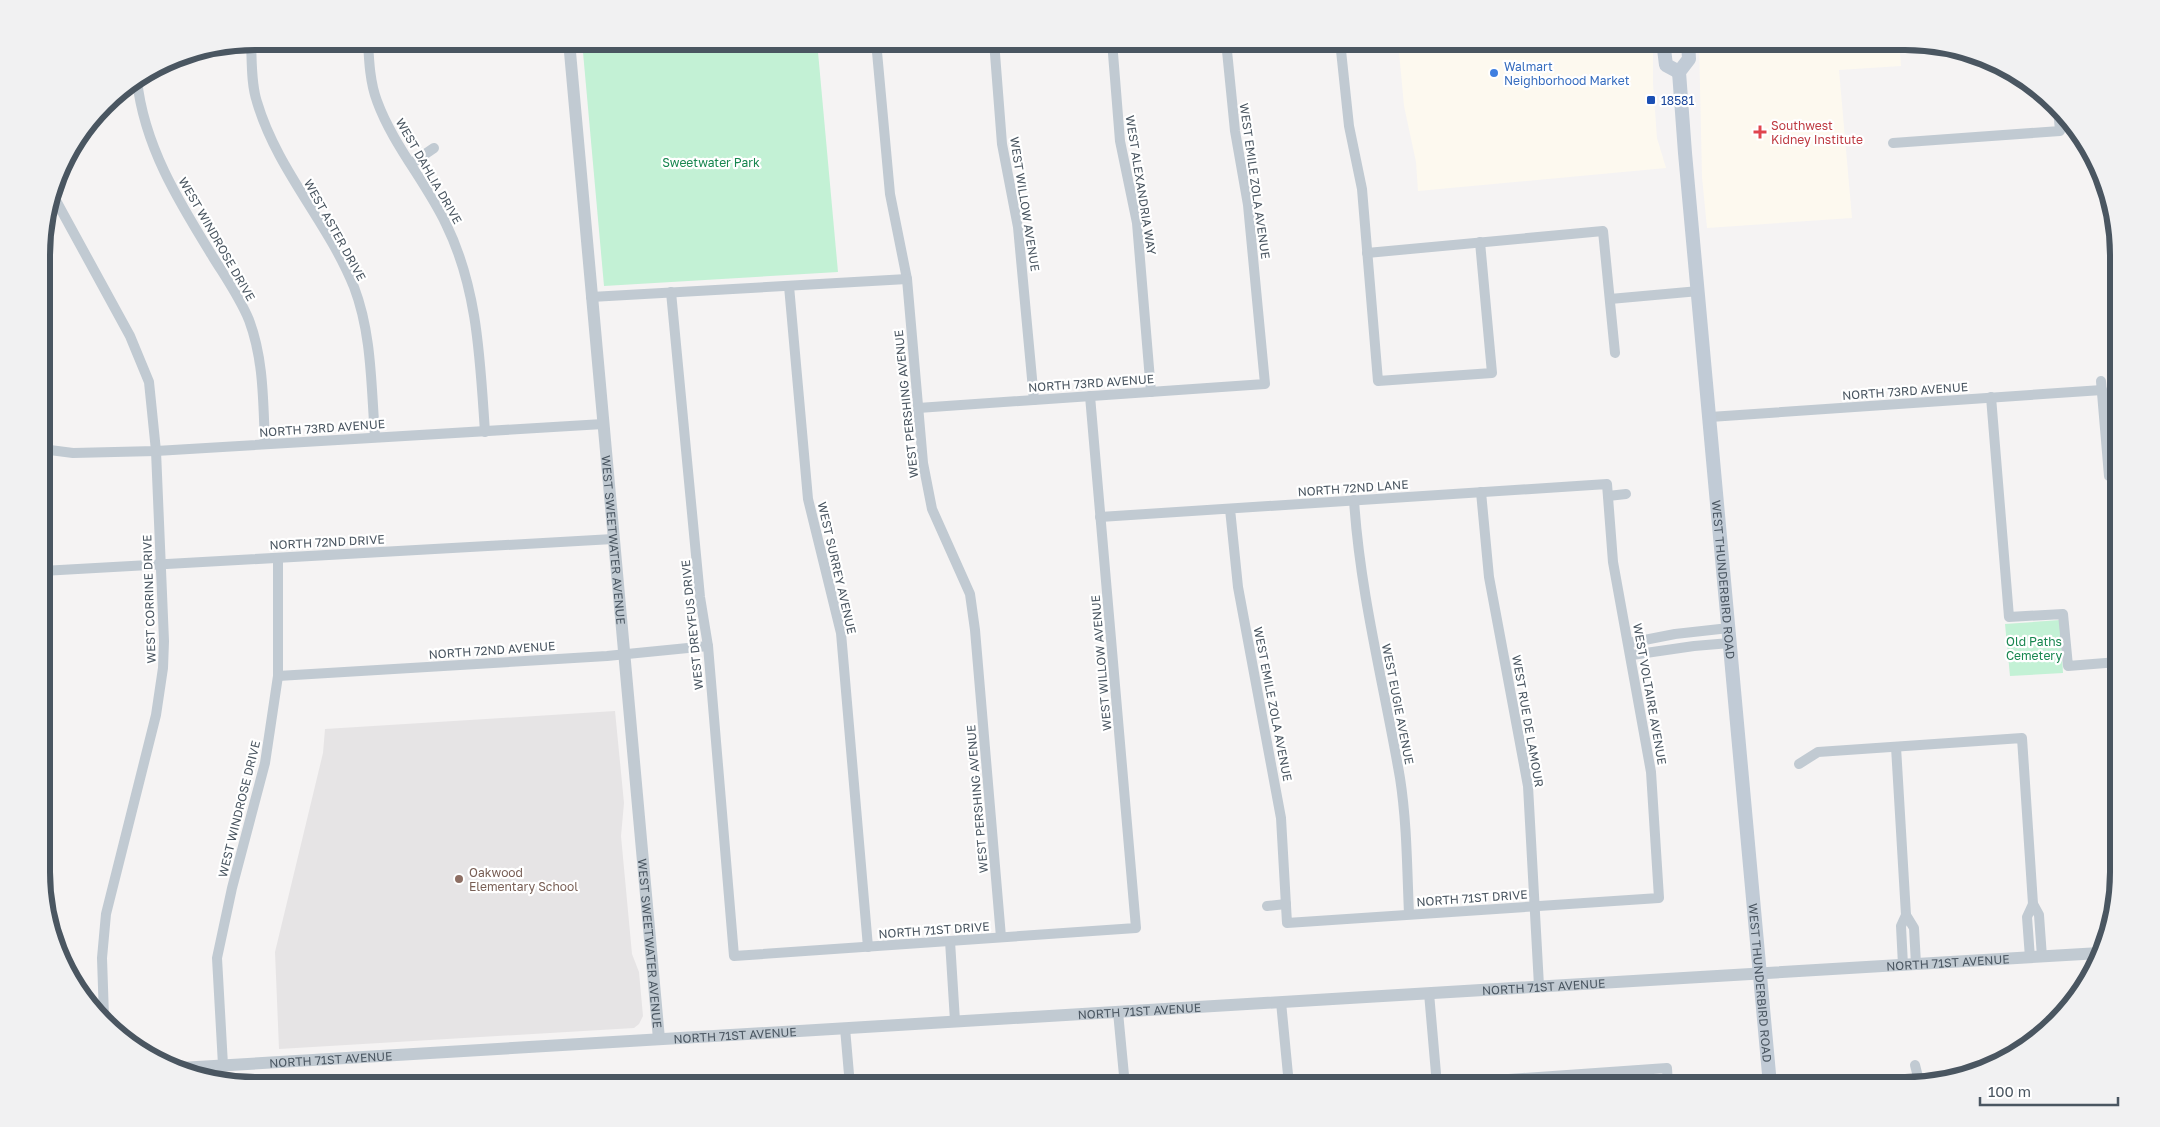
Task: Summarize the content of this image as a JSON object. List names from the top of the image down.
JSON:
{
  "streets": {
    "main road": ["WEST THUNDERBIRD ROAD"],
    "street": [
      "WEST DAHLIA DRIVE",
      "WEST EMILE ZOLA AVENUE",
      "WEST ALEXANDRIA WAY",
      "WEST WILLOW AVENUE",
      "WEST ASTER DRIVE",
      "WEST WINDROSE DRIVE",
      "NORTH 73RD AVENUE",
      "WEST PERSHING AVENUE",
      "NORTH 72ND LANE",
      "WEST SWEETWATER AVENUE",
      "NORTH 72ND DRIVE",
      "WEST SURREY AVENUE",
      "WEST CORRINE DRIVE",
      "WEST DREYFUS DRIVE",
      "NORTH 72ND AVENUE",
      "WEST VOLTAIRE AVENUE",
      "WEST EUGIE AVENUE",
      "WEST RUE DE LAMOUR",
      "NORTH 71ST DRIVE",
      "NORTH 71ST AVENUE"
    ]
  },
  "crossings": [
    ["WEST DAHLIA DRIVE", "NORTH 73RD AVENUE"],
    ["WEST EMILE ZOLA AVENUE", "NORTH 73RD AVENUE"],
    ["WEST EMILE ZOLA AVENUE", "NORTH 72ND LANE"],
    ["WEST EMILE ZOLA AVENUE", "NORTH 71ST DRIVE"],
    ["WEST ALEXANDRIA WAY", "NORTH 73RD AVENUE"],
    ["WEST WILLOW AVENUE", "NORTH 73RD AVENUE"],
    ["WEST WILLOW AVENUE", "NORTH 72ND LANE"],
    ["WEST WILLOW AVENUE", "NORTH 71ST DRIVE"],
    ["WEST ASTER DRIVE", "NORTH 73RD AVENUE"],
    ["WEST WINDROSE DRIVE", "NORTH 73RD AVENUE"],
    ["WEST WINDROSE DRIVE", "NORTH 72ND DRIVE"],
    ["WEST WINDROSE DRIVE", "NORTH 72ND AVENUE"],
    ["WEST WINDROSE DRIVE", "NORTH 71ST AVENUE"],
    ["NORTH 73RD AVENUE", "WEST PERSHING AVENUE"],
    ["NORTH 73RD AVENUE", "WEST SWEETWATER AVENUE"],
    ["NORTH 73RD AVENUE", "WEST THUNDERBIRD ROAD"],
    ["NORTH 73RD AVENUE", "WEST CORRINE DRIVE"],
    ["WEST PERSHING AVENUE", "NORTH 71ST DRIVE"],
    ["NORTH 72ND LANE", "WEST VOLTAIRE AVENUE"],
    ["NORTH 72ND LANE", "WEST EUGIE AVENUE"],
    ["NORTH 72ND LANE", "WEST RUE DE LAMOUR"],
    ["WEST SWEETWATER AVENUE", "NORTH 72ND DRIVE"],
    ["WEST SWEETWATER AVENUE", "NORTH 72ND AVENUE"],
    ["WEST SWEETWATER AVENUE", "NORTH 71ST AVENUE"],
    ["NORTH 72ND DRIVE", "WEST CORRINE DRIVE"],
    ["WEST SURREY AVENUE", "NORTH 71ST DRIVE"],
    ["WEST THUNDERBIRD ROAD", "NORTH 71ST AVENUE"],
    ["WEST DREYFUS DRIVE", "NORTH 72ND AVENUE"],
    ["WEST DREYFUS DRIVE", "NORTH 71ST DRIVE"],
    ["WEST VOLTAIRE AVENUE", "NORTH 71ST DRIVE"],
    ["WEST EUGIE AVENUE", "NORTH 71ST DRIVE"],
    ["WEST RUE DE LAMOUR", "NORTH 71ST DRIVE"],
    ["WEST RUE DE LAMOUR", "NORTH 71ST AVENUE"]
  ],
  "parks": ["Sweetwater Park", "Old Paths Cemetery"],
  "places": {
    "other": ["Walmart Neighborhood Market", "Oakwood Elementary School"],
    "transit": ["18581"],
    "health": ["Southwest Kidney Institute"]
  },
  "scale_bar": "100 m"
}
